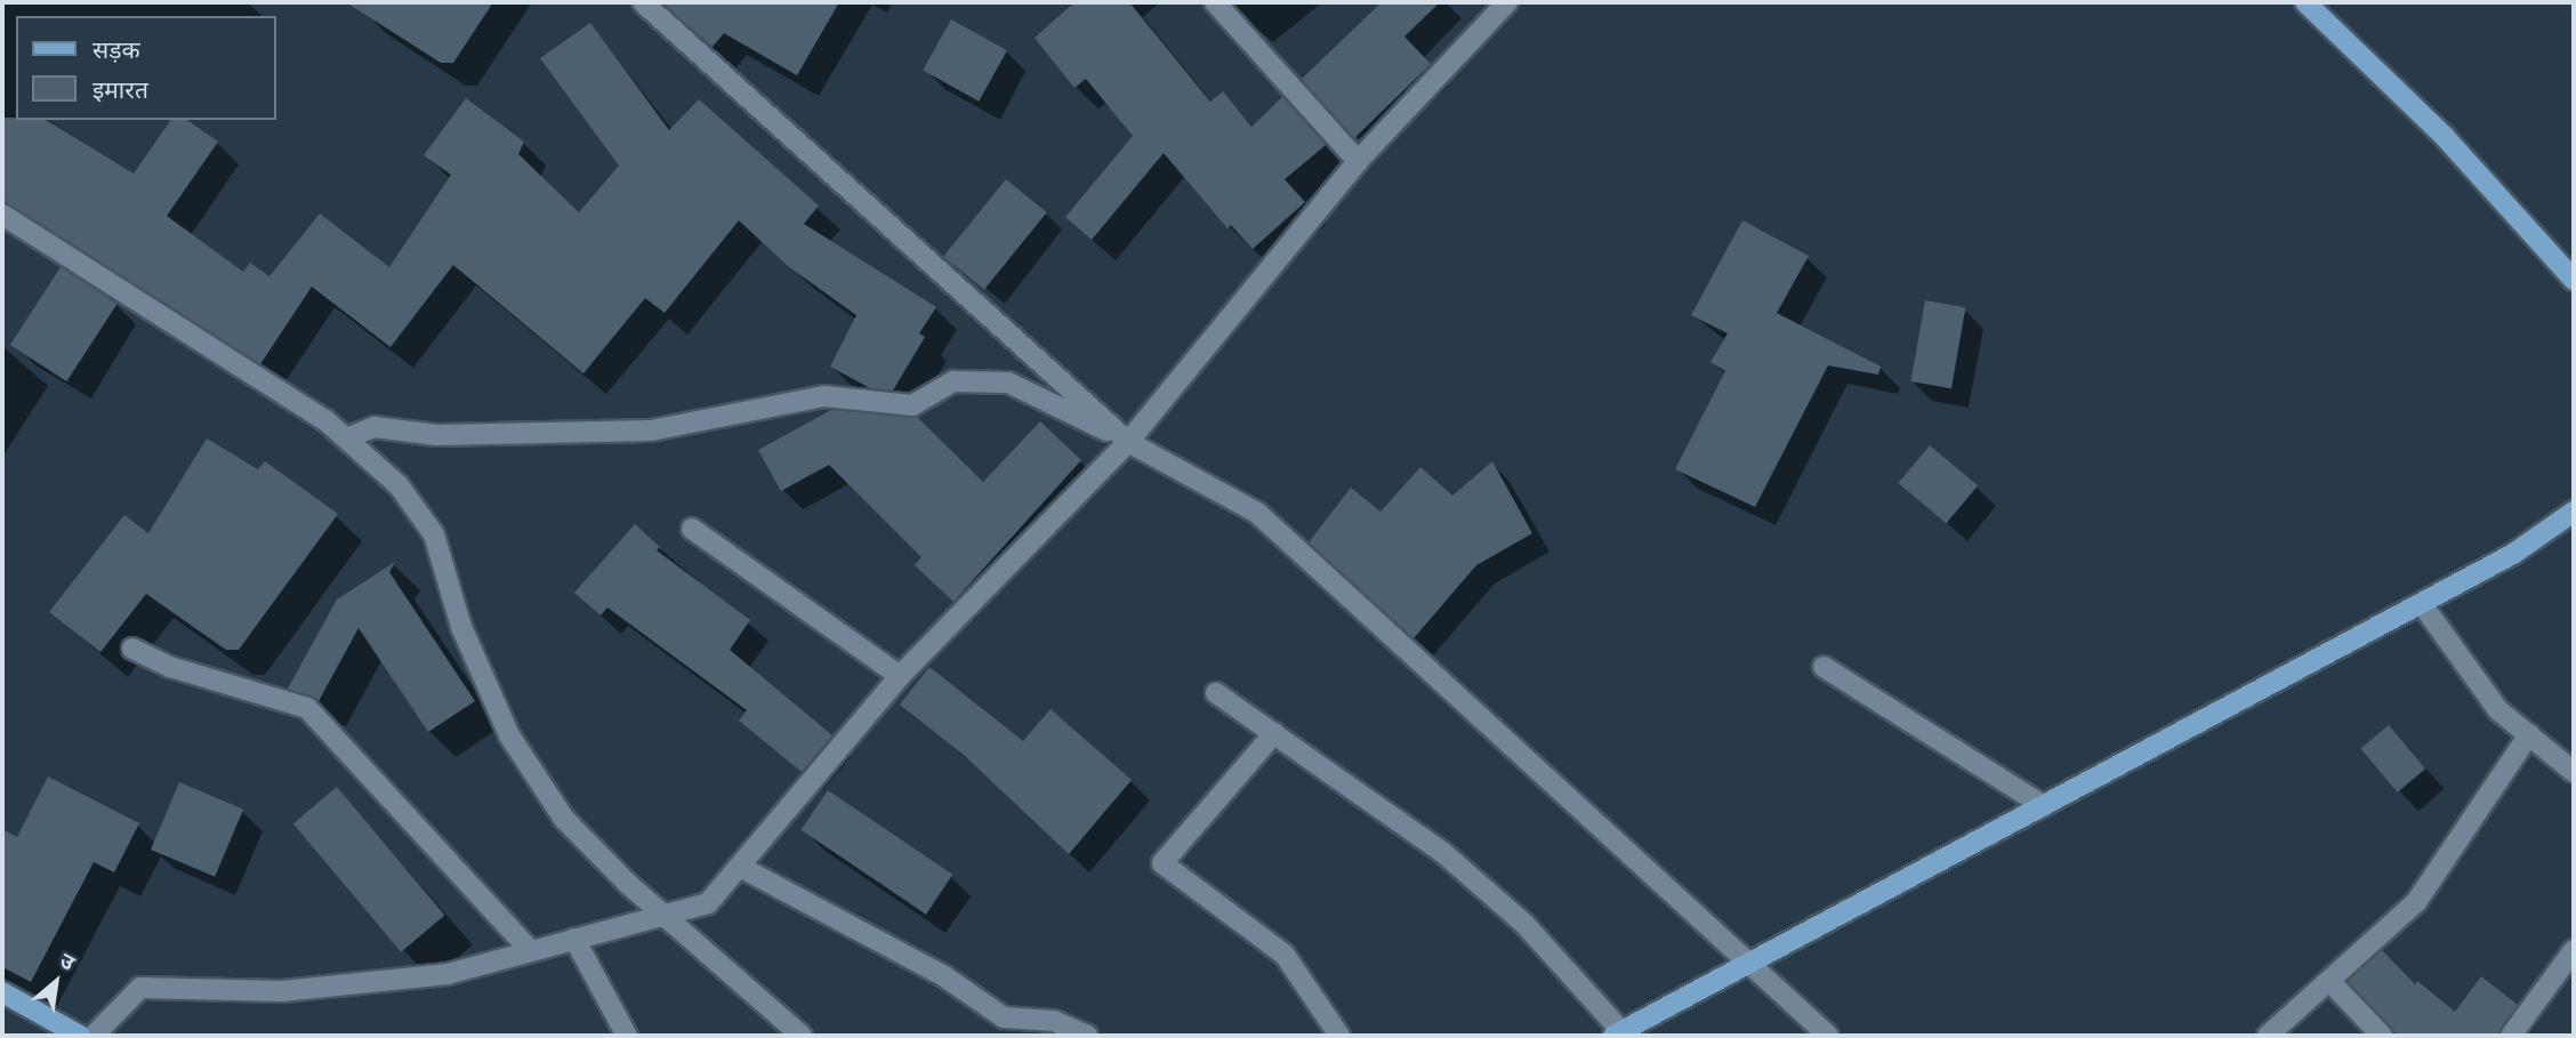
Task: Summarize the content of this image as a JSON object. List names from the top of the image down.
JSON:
{
  "legend": ["सड़क", "इमारत"],
  "north": "top right"
}
